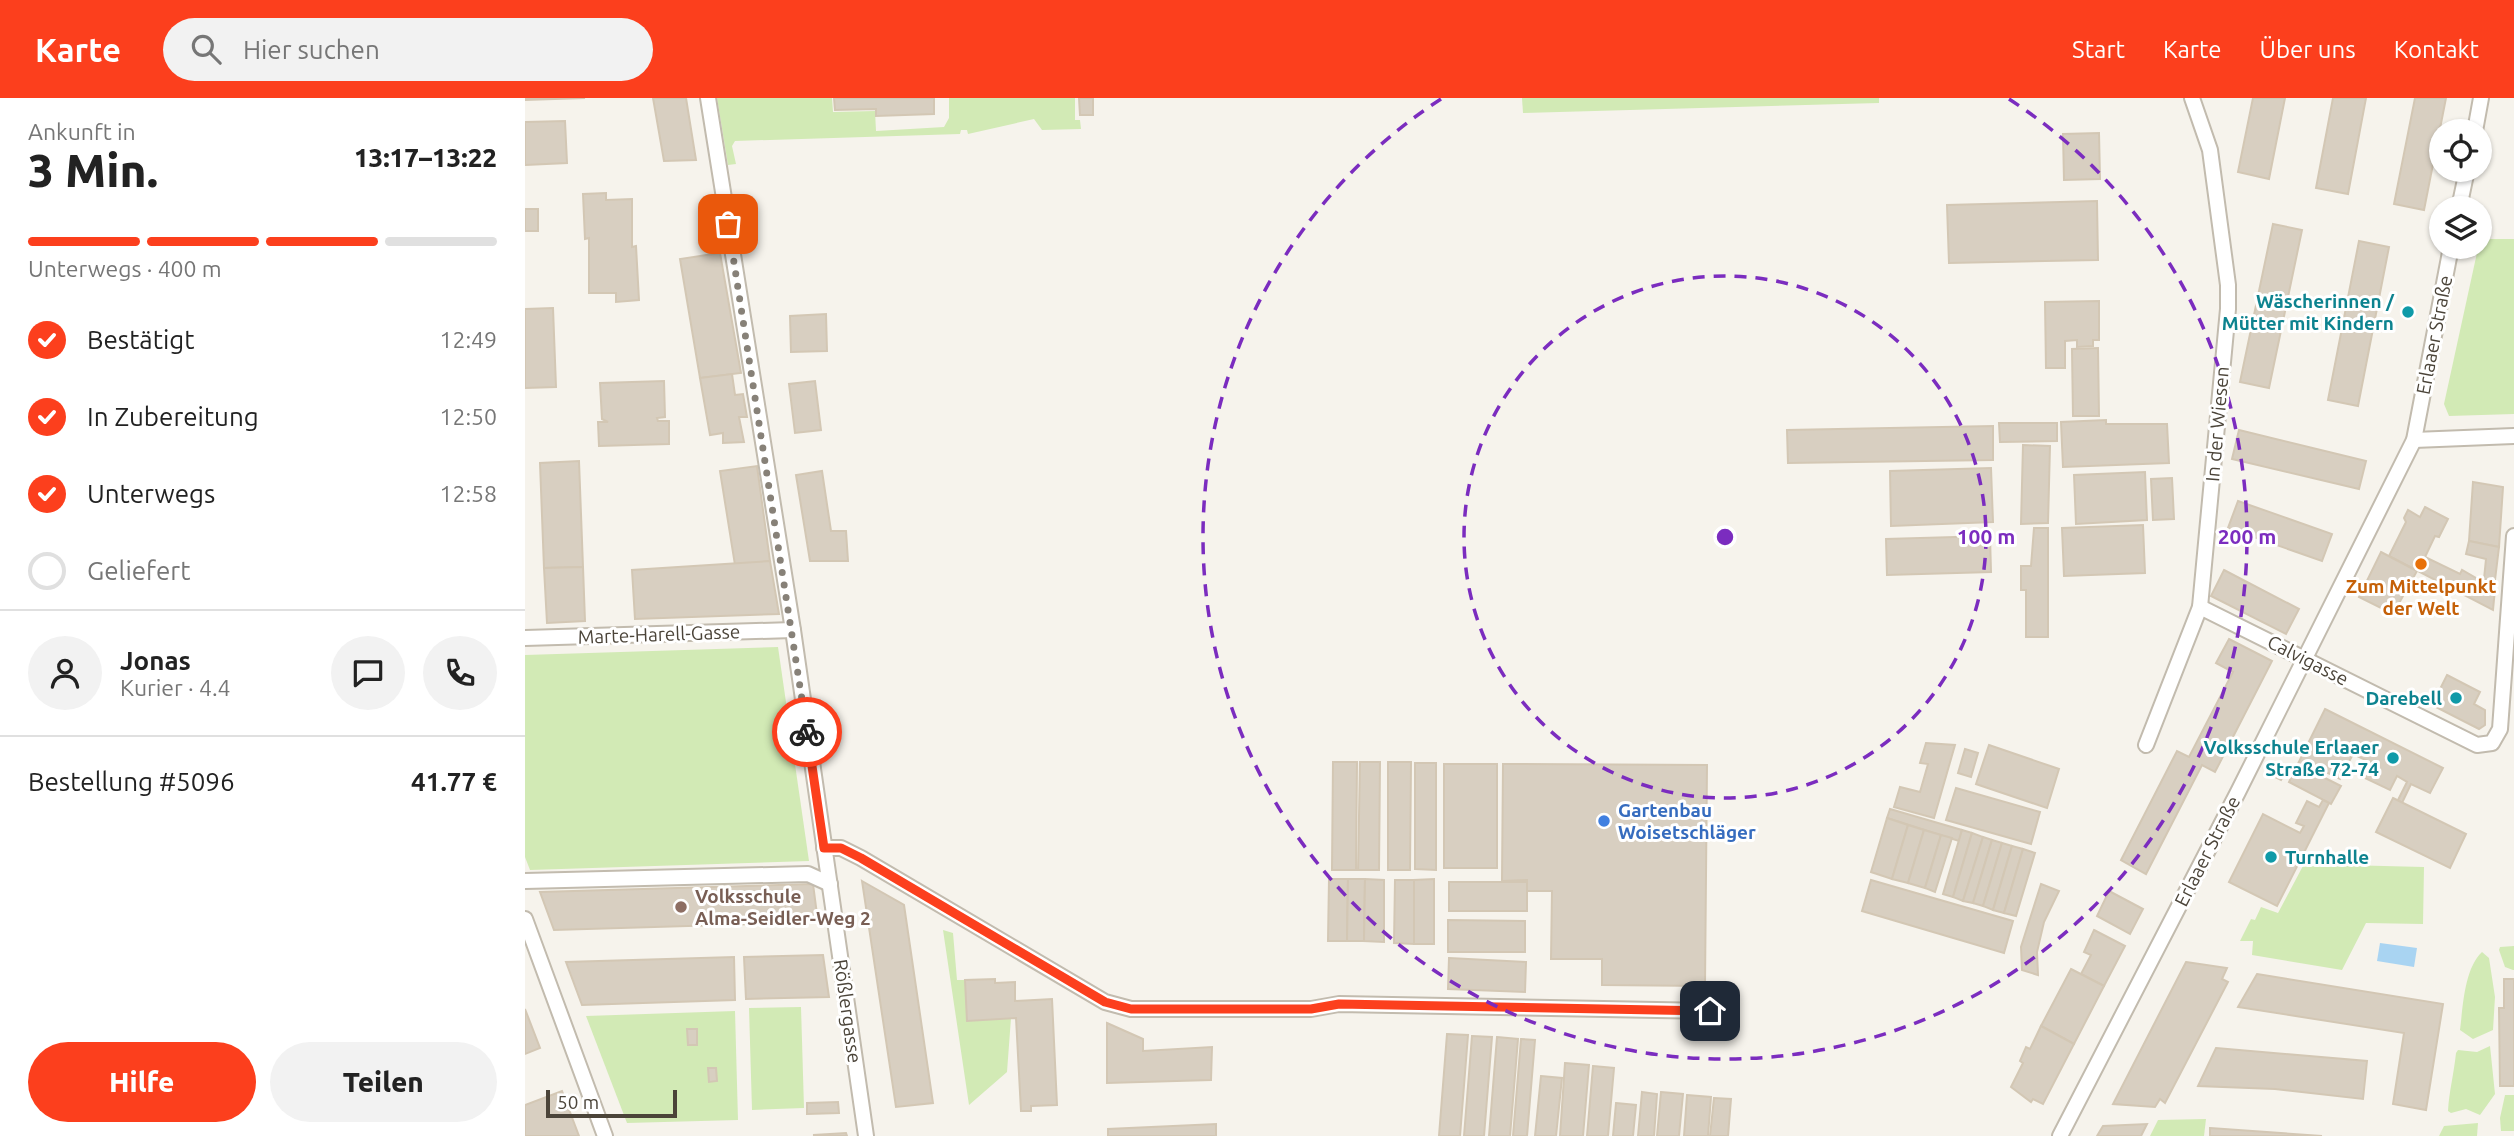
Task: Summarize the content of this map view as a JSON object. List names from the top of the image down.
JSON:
{
  "streets": {
    "street": [
      "Erlaaer Straße",
      "In der Wiesen",
      "Marte-Harell-Gasse",
      "Calvigasse",
      "Rößlergasse"
    ]
  },
  "crossings": [
    ["Erlaaer Straße", "Calvigasse"],
    ["In der Wiesen", "Calvigasse"],
    ["Marte-Harell-Gasse", "Rößlergasse"]
  ],
  "places": [
    "Wäscherinnen / Mütter mit Kindern",
    "Zum Mittelpunkt der Welt",
    "Darebell",
    "Volksschule Erlaaer Straße 72-74",
    "Gartenbau Woisetschläger",
    "Turnhalle",
    "Volksschule Alma-Seidler-Weg 2"
  ],
  "scale_bar": "50 m",
  "page": {
    "header": "Karte",
    "search": "Hier suchen",
    "nav": [
      "Start",
      "Karte",
      "Über uns",
      "Kontakt"
    ],
    "heading": ["3 Min.", "Ankunft in", "13:17–13:22"],
    "panel": [
      "Jonas",
      "Kurier · 4.4",
      "Bestellung #5096",
      "41.77 €"
    ],
    "bar": "Unterwegs · 400 m",
    "list": [
      ["Bestätigt", "12:49"],
      ["In Zubereitung", "12:50"],
      ["Unterwegs", "12:58"],
      "Geliefert"
    ],
    "buttons": ["Hilfe", "Teilen"],
    "scale": "50 m"
  },
  "rings": ["100 m", "200 m"]
}
